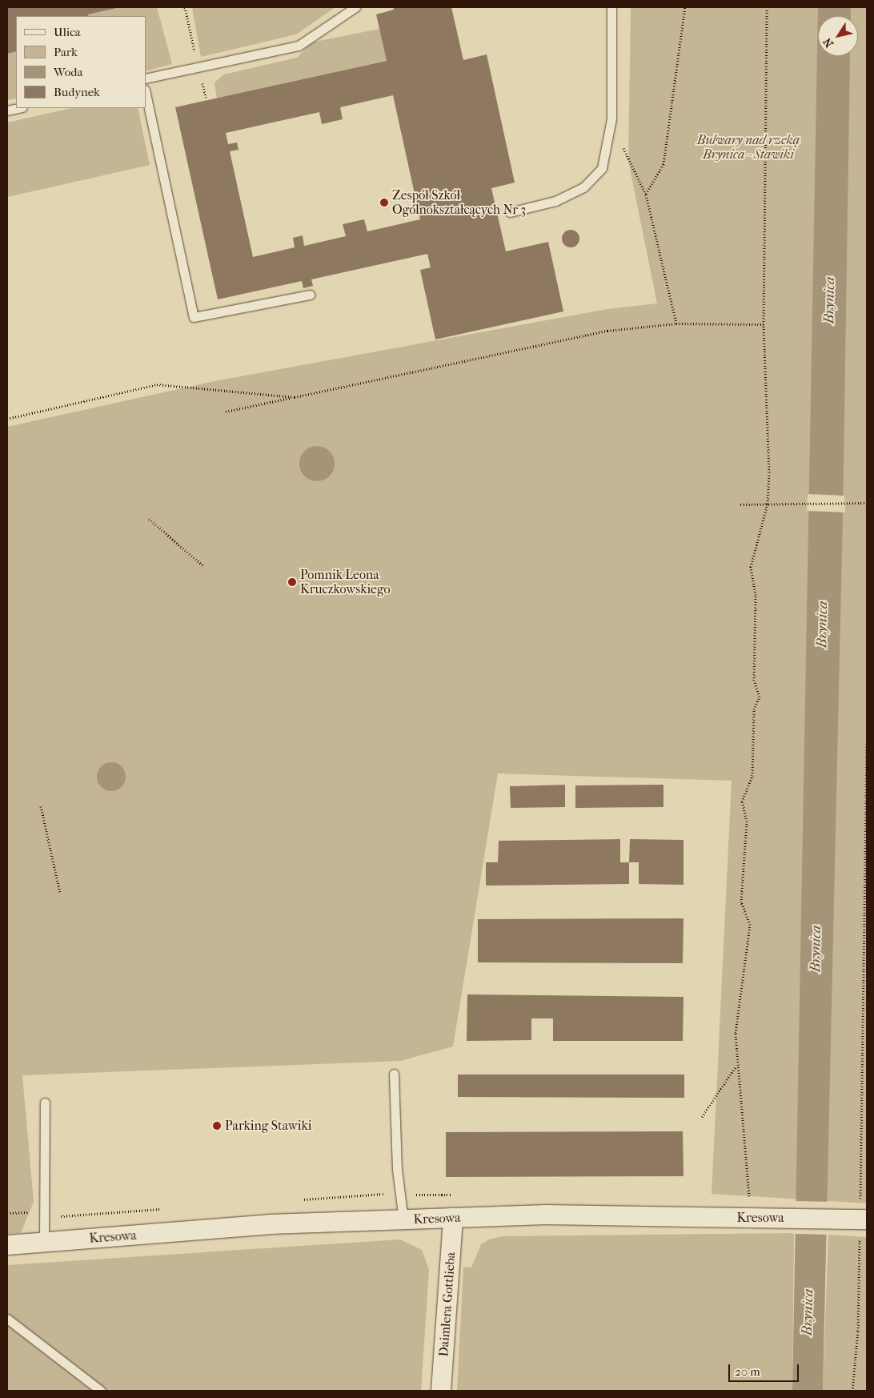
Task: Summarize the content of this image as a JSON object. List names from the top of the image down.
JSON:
{
  "streets": {
    "street": ["Kresowa", "Daimlera Gottlieba"]
  },
  "crossings": [
    ["Kresowa", "Daimlera Gottlieba"]
  ],
  "water": ["Brynica"],
  "parks": ["Bulwary nad rzeką Brynica - Stawiki"],
  "places": ["Zespół Szkół Ogólnokształcących Nr 3", "Pomnik Leona Kruczkowskiego", "Parking Stawiki"],
  "legend": [
    "Ulica",
    "Park",
    "Woda",
    "Budynek"
  ],
  "scale_bar": "20 m",
  "north": "bottom left"
}
